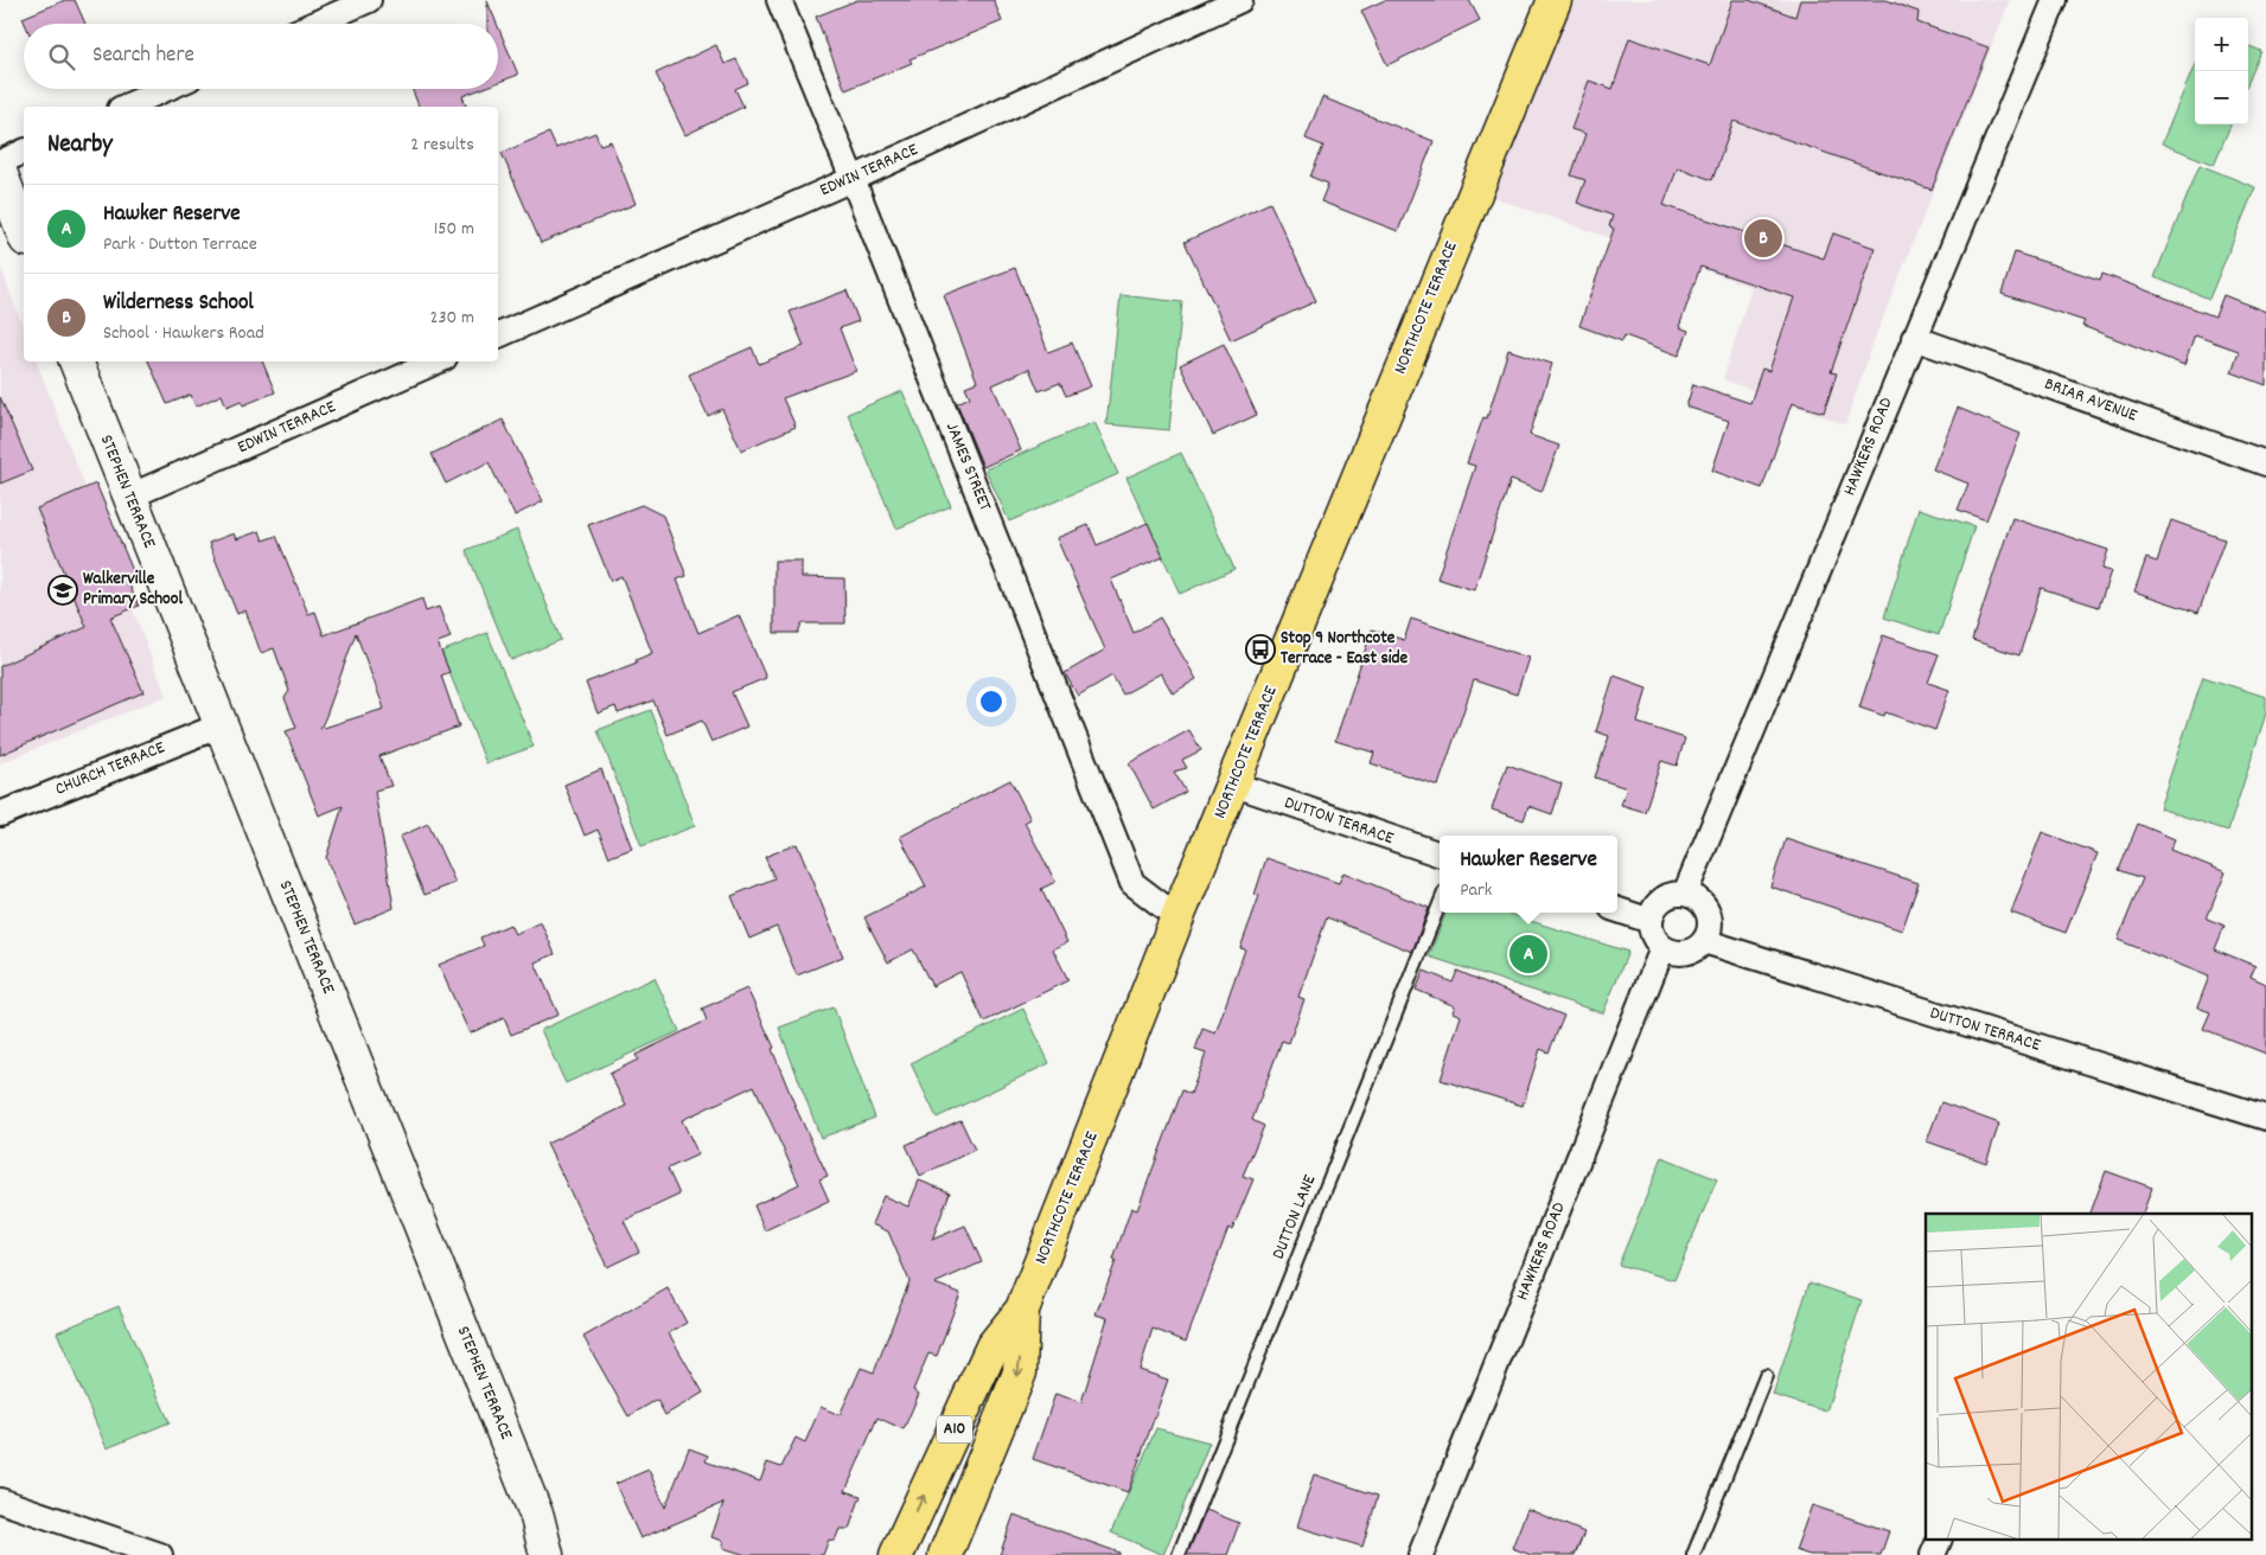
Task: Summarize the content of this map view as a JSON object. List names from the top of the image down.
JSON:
{
  "streets": {
    "highway": ["NORTHCOTE TERRACE", "A10"],
    "main road": ["STEPHEN TERRACE"],
    "street": [
      "EDWIN TERRACE",
      "BRIAR AVENUE",
      "HAWKERS ROAD",
      "JAMES STREET",
      "CHURCH TERRACE",
      "DUTTON TERRACE"
    ],
    "lane": ["DUTTON LANE"]
  },
  "crossings": [
    ["EDWIN TERRACE", "JAMES STREET"],
    ["EDWIN TERRACE", "STEPHEN TERRACE"],
    ["NORTHCOTE TERRACE", "JAMES STREET"],
    ["NORTHCOTE TERRACE", "DUTTON TERRACE"],
    ["BRIAR AVENUE", "HAWKERS ROAD"],
    ["HAWKERS ROAD", "DUTTON TERRACE"],
    ["STEPHEN TERRACE", "CHURCH TERRACE"]
  ],
  "places": {
    "school or university": ["Walkerville Primary School"],
    "bus stop": ["Stop 9 Northcote Terrace - East side"]
  },
  "page": {
    "map_buttons": ["+", "−"],
    "search": "Search here",
    "heading": ["Nearby", "2 results"],
    "list": [
      {
        "mark": "A",
        "name": "Hawker Reserve",
        "note": "Park · Dutton Terrace",
        "value": "150 m"
      },
      {
        "mark": "B",
        "name": "Wilderness School",
        "note": "School · Hawkers Road",
        "value": "230 m"
      }
    ],
    "pins": ["B", "A"],
    "popup": ["Hawker Reserve", "Park"]
  }
}
